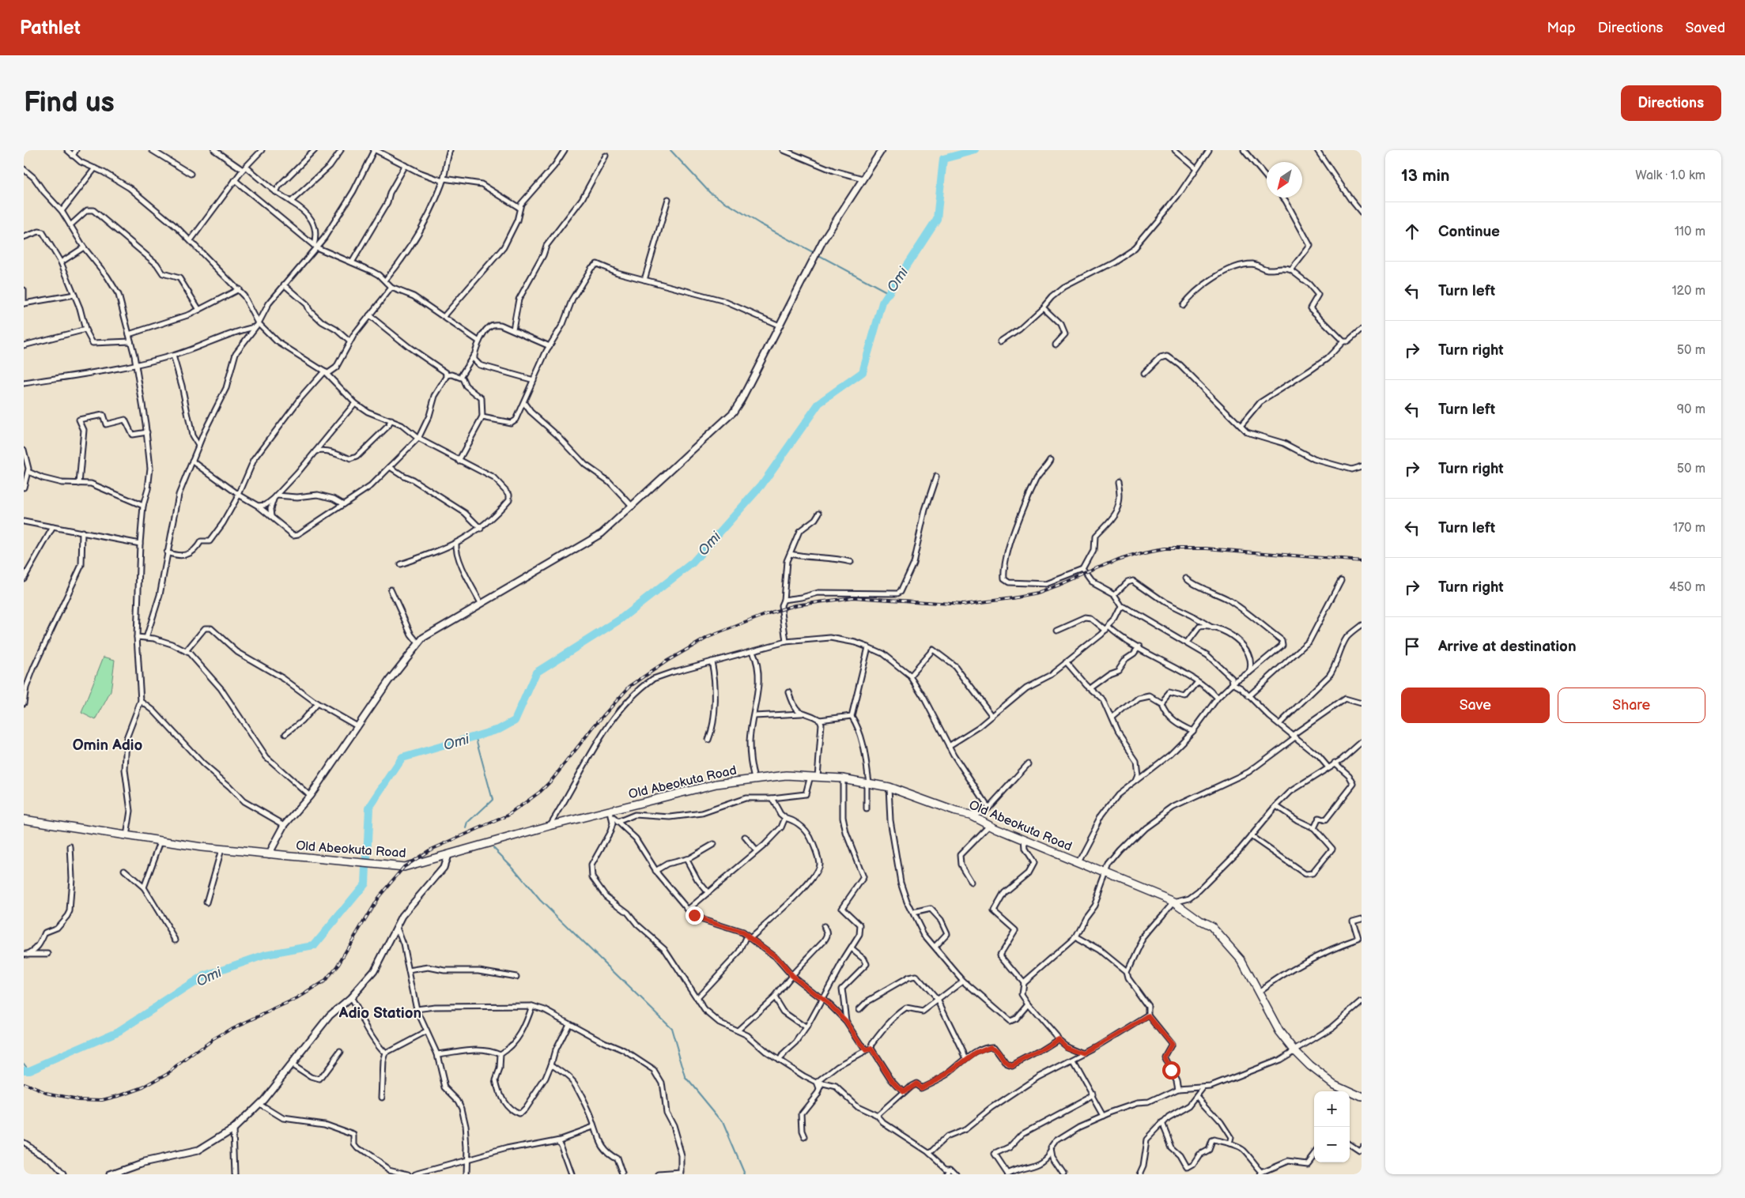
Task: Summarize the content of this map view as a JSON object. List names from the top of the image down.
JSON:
{
  "streets": {
    "highway": ["Old Abeokuta Road"]
  },
  "districts": ["Omin Adio", "Adio Station"],
  "water": ["Omi"],
  "north": "bottom left",
  "page": {
    "header": "Pathlet",
    "nav": ["Map", "Directions", "Saved"],
    "buttons": [
      "Directions",
      ["Save", "Share"]
    ],
    "title": "Find us",
    "heading": ["13 min", "Walk · 1.0 km"],
    "list": [
      ["Continue", "110 m"],
      ["Turn left", "120 m"],
      ["Turn right", "50 m"],
      ["Turn left", "90 m"],
      ["Turn right", "50 m"],
      ["Turn left", "170 m"],
      ["Turn right", "450 m"],
      "Arrive at destination"
    ],
    "map_buttons": ["+", "−"]
  }
}
